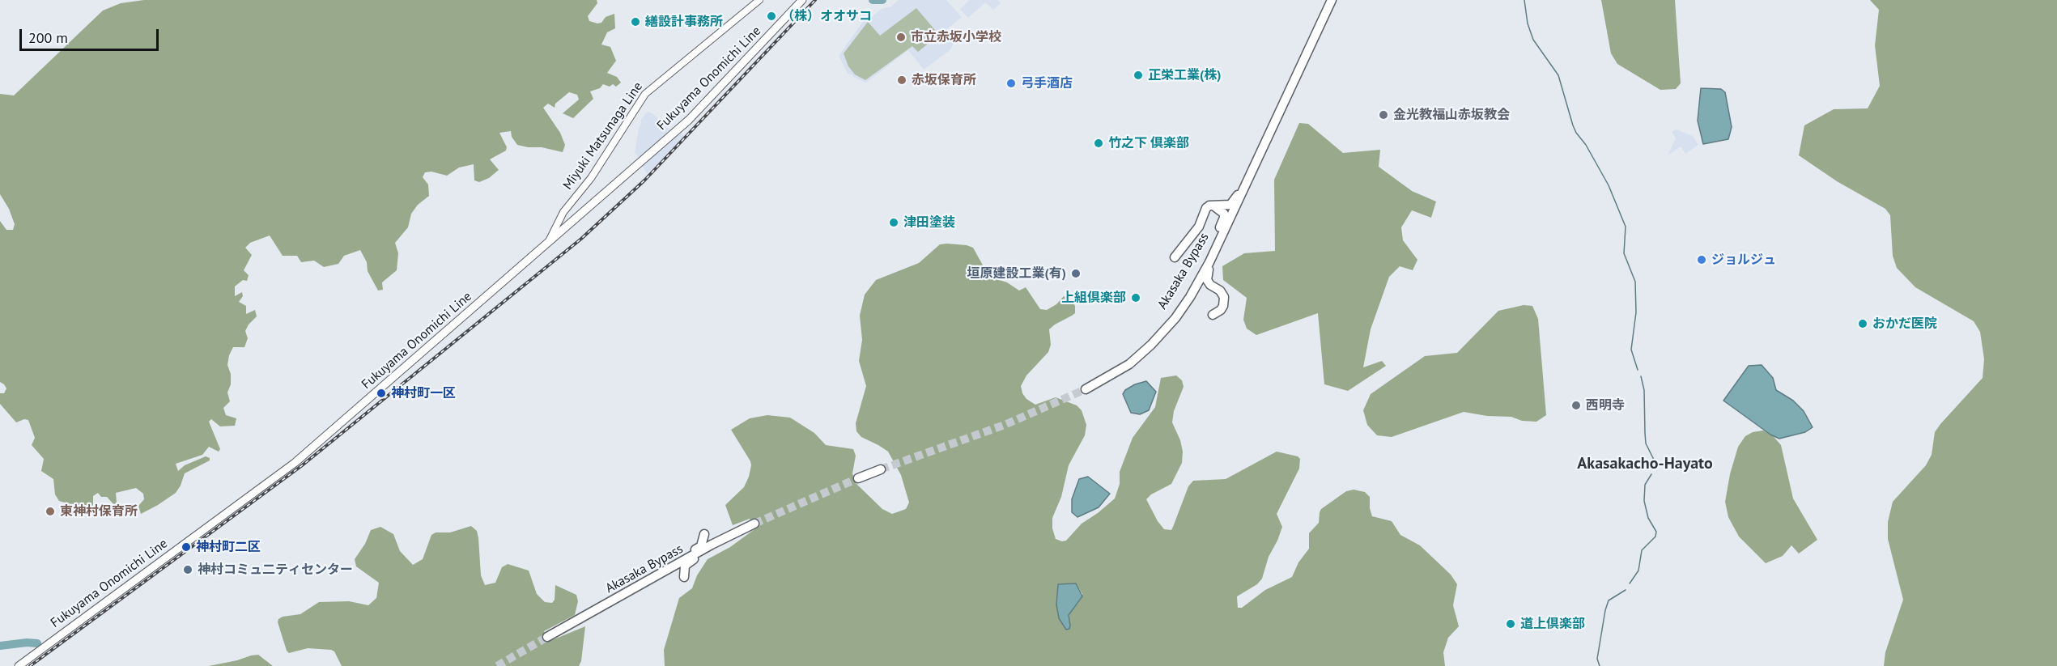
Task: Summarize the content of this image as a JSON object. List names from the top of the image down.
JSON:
{
  "streets": {
    "highway": ["Akasaka Bypass"],
    "main road": ["Fukuyama Onomichi Line", "Miyuki Matsunaga Line"]
  },
  "crossings": [
    ["Fukuyama Onomichi Line", "Miyuki Matsunaga Line"]
  ],
  "districts": ["Akasakacho-Hayato"],
  "places": [
    "（株）オオサコ",
    "繕設計事務所",
    "市立赤坂小学校",
    "正栄工業(株)",
    "赤坂保育所",
    "弓手酒店",
    "金光教福山赤坂教会",
    "竹之下 倶楽部",
    "津田塗装",
    "ジョルジュ",
    "垣原建設工業(有)",
    "上組倶楽部",
    "おかだ医院",
    "神村町一区",
    "西明寺",
    "東神村保育所",
    "神村町二区",
    "神村コミュ二ティセンター",
    "道上倶楽部"
  ],
  "scale_bar": "200 m"
}
